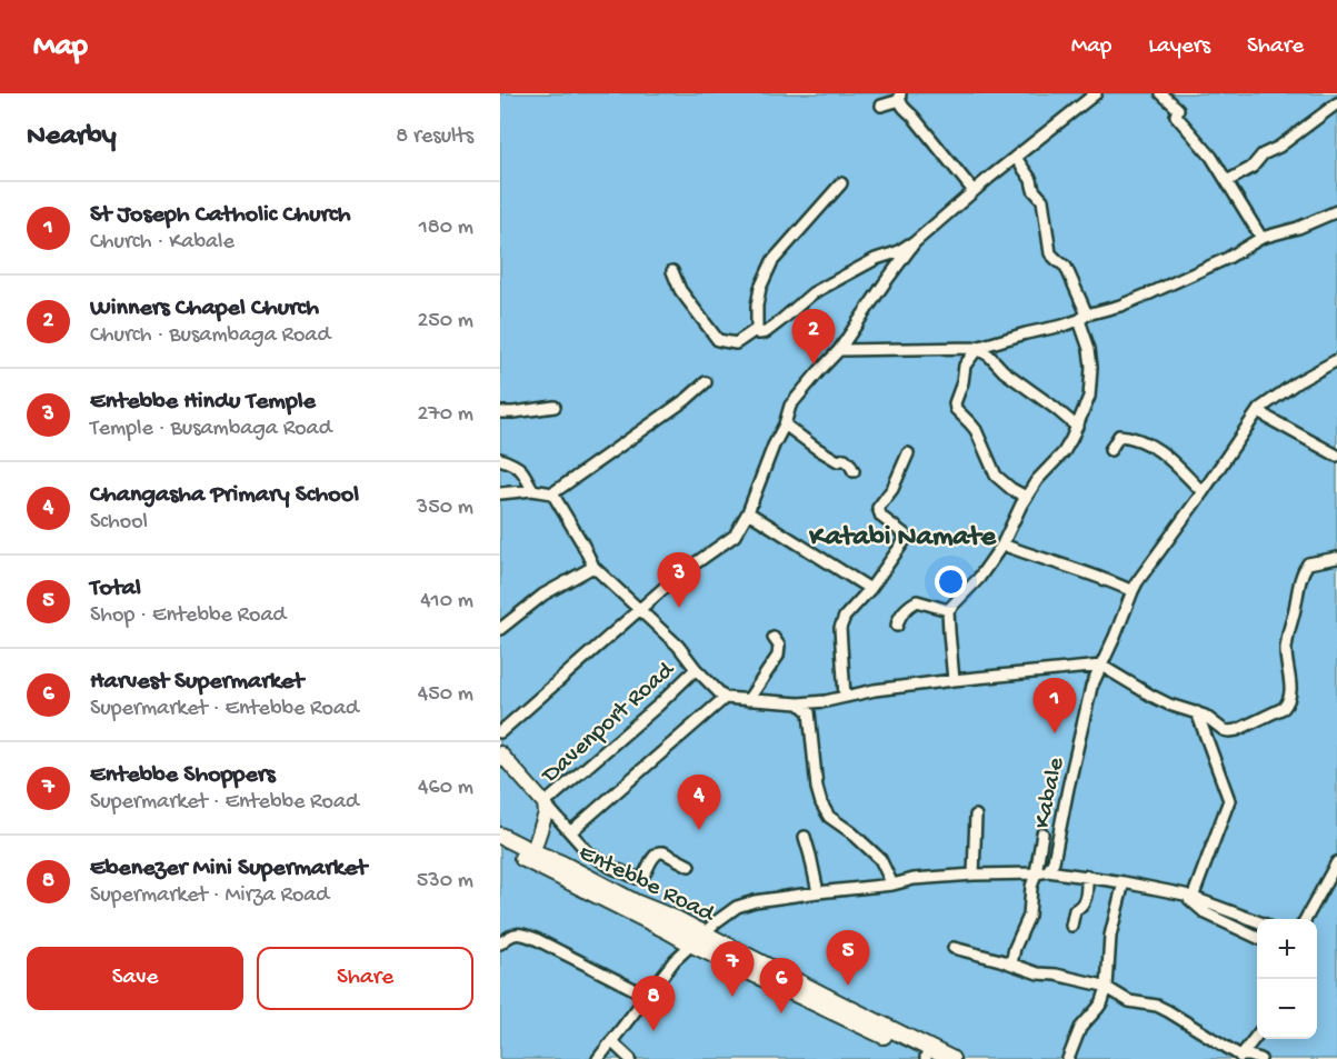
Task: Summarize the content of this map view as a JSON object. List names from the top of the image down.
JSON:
{
  "streets": {
    "highway": ["Entebbe Road"],
    "street": ["Davenport Road", "Kabale"]
  },
  "districts": ["Katabi Namate"],
  "page": {
    "header": "Map",
    "nav": ["Map", "Layers", "Share"],
    "heading": ["Nearby", "8 results"],
    "list": [
      {
        "mark": "1",
        "name": "St Joseph Catholic Church",
        "note": "Church · Kabale",
        "value": "180 m"
      },
      {
        "mark": "2",
        "name": "Winners Chapel Church",
        "note": "Church · Busambaga Road",
        "value": "250 m"
      },
      {
        "mark": "3",
        "name": "Entebbe Hindu Temple",
        "note": "Temple · Busambaga Road",
        "value": "270 m"
      },
      {
        "mark": "4",
        "name": "Changasha Primary School",
        "note": "School",
        "value": "350 m"
      },
      {
        "mark": "5",
        "name": "Total",
        "note": "Shop · Entebbe Road",
        "value": "410 m"
      },
      {
        "mark": "6",
        "name": "Harvest Supermarket",
        "note": "Supermarket · Entebbe Road",
        "value": "450 m"
      },
      {
        "mark": "7",
        "name": "Entebbe Shoppers",
        "note": "Supermarket · Entebbe Road",
        "value": "460 m"
      },
      {
        "mark": "8",
        "name": "Ebenezer Mini Supermarket",
        "note": "Supermarket · Mirza Road",
        "value": "530 m"
      }
    ],
    "pins": [
      "2",
      "3",
      "1",
      "4",
      "5",
      "7",
      "6",
      "8"
    ],
    "map_buttons": ["+", "−"],
    "buttons": ["Save", "Share"]
  }
}
